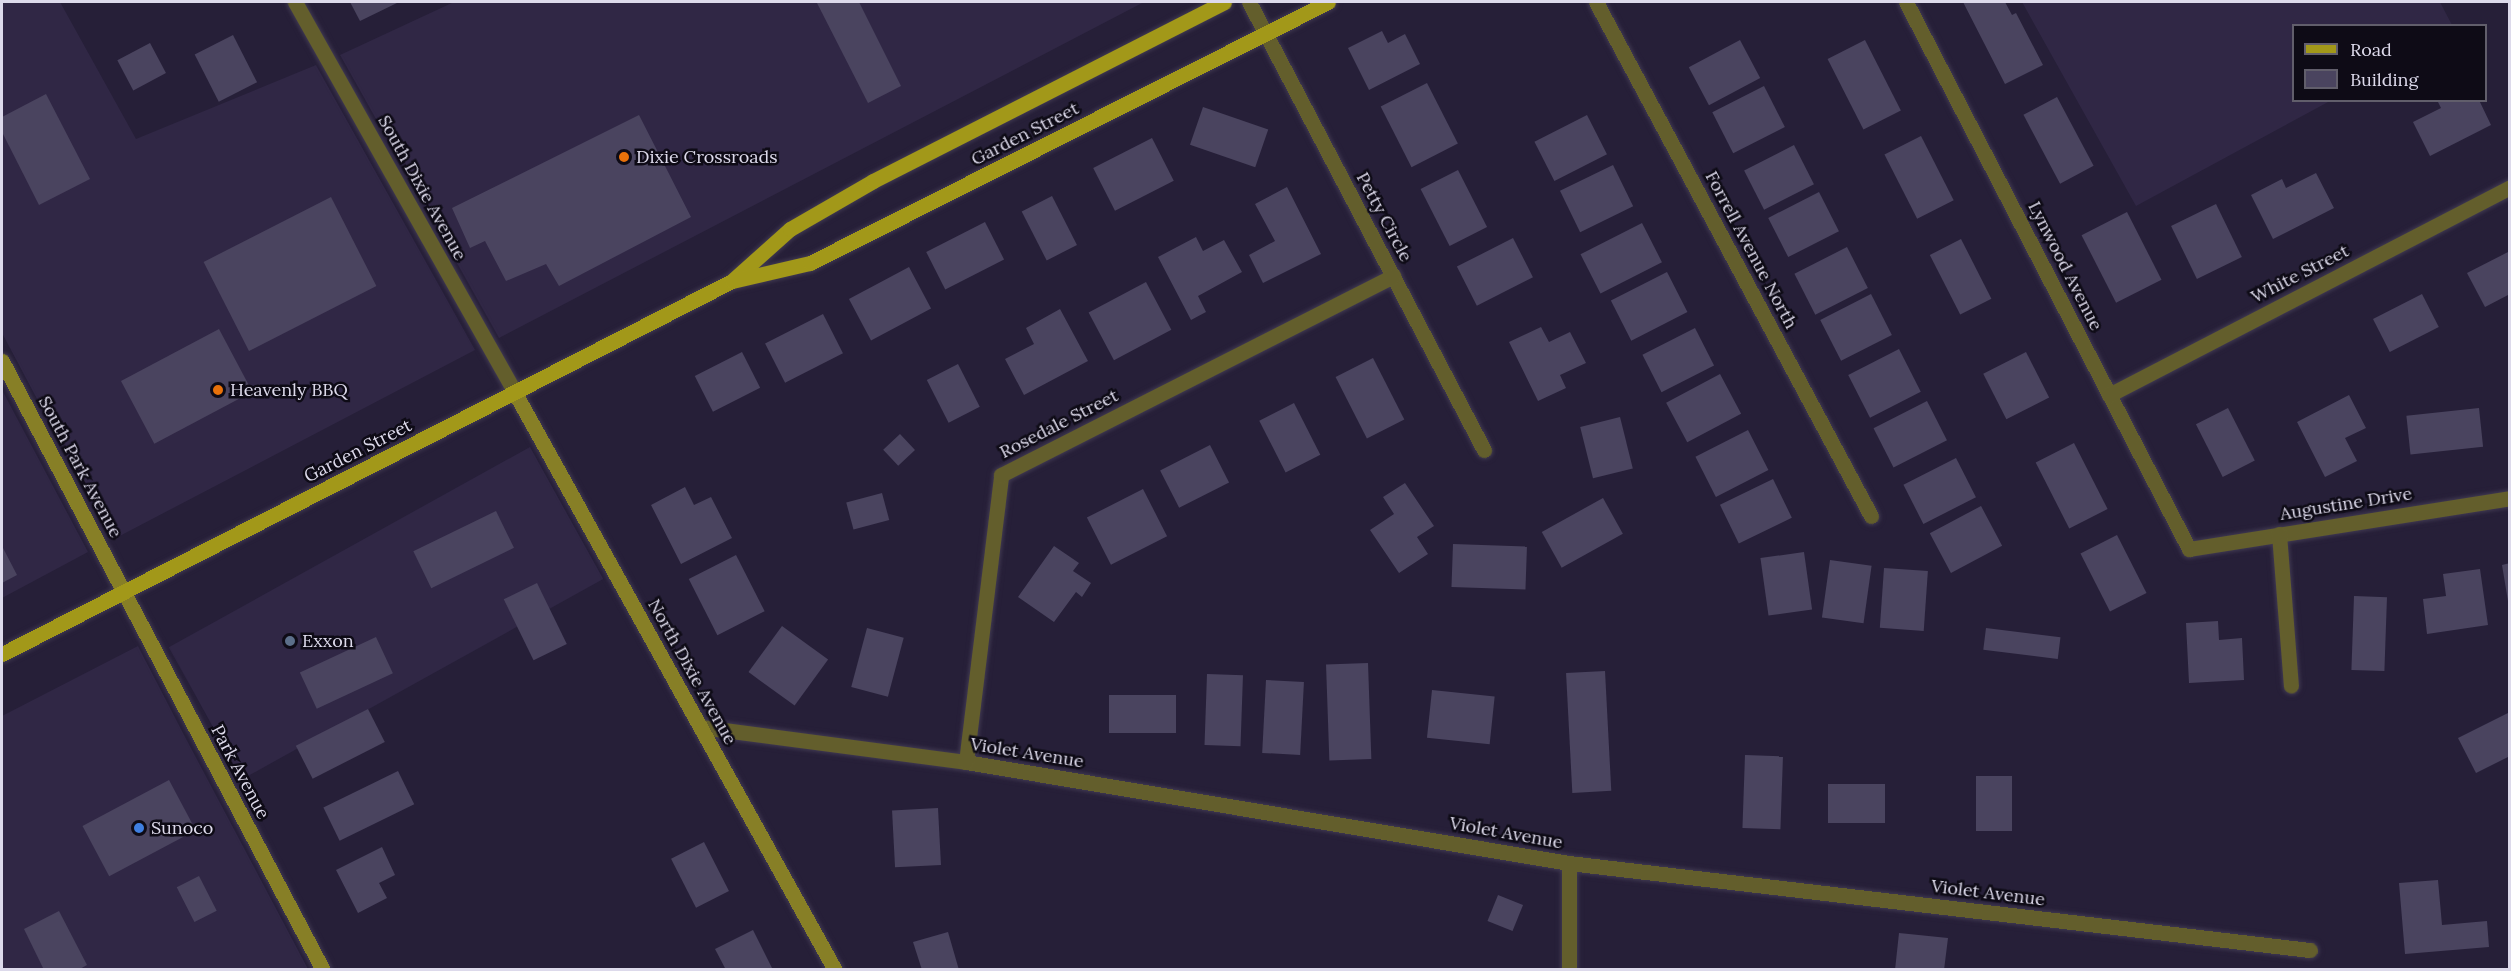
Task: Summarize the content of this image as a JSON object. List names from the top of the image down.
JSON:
{
  "streets": {
    "main road": ["Garden Street"],
    "street": [
      "South Dixie Avenue",
      "Petty Circle",
      "Forrell Avenue North",
      "Lynwood Avenue",
      "White Street",
      "Rosedale Street",
      "South Park Avenue",
      "Augustine Drive",
      "North Dixie Avenue",
      "Violet Avenue",
      "Park Avenue"
    ]
  },
  "crossings": [
    ["Garden Street", "South Dixie Avenue"],
    ["Garden Street", "Petty Circle"],
    ["Garden Street", "South Park Avenue"],
    ["Garden Street", "North Dixie Avenue"],
    ["Garden Street", "Park Avenue"],
    ["South Dixie Avenue", "North Dixie Avenue"],
    ["Petty Circle", "Rosedale Street"],
    ["Lynwood Avenue", "White Street"],
    ["Lynwood Avenue", "Augustine Drive"],
    ["Rosedale Street", "Violet Avenue"],
    ["South Park Avenue", "Park Avenue"],
    ["North Dixie Avenue", "Violet Avenue"]
  ],
  "places": [
    "Dixie Crossroads",
    "Heavenly BBQ",
    "Exxon",
    "Sunoco"
  ],
  "legend": ["Road", "Building"]
}
